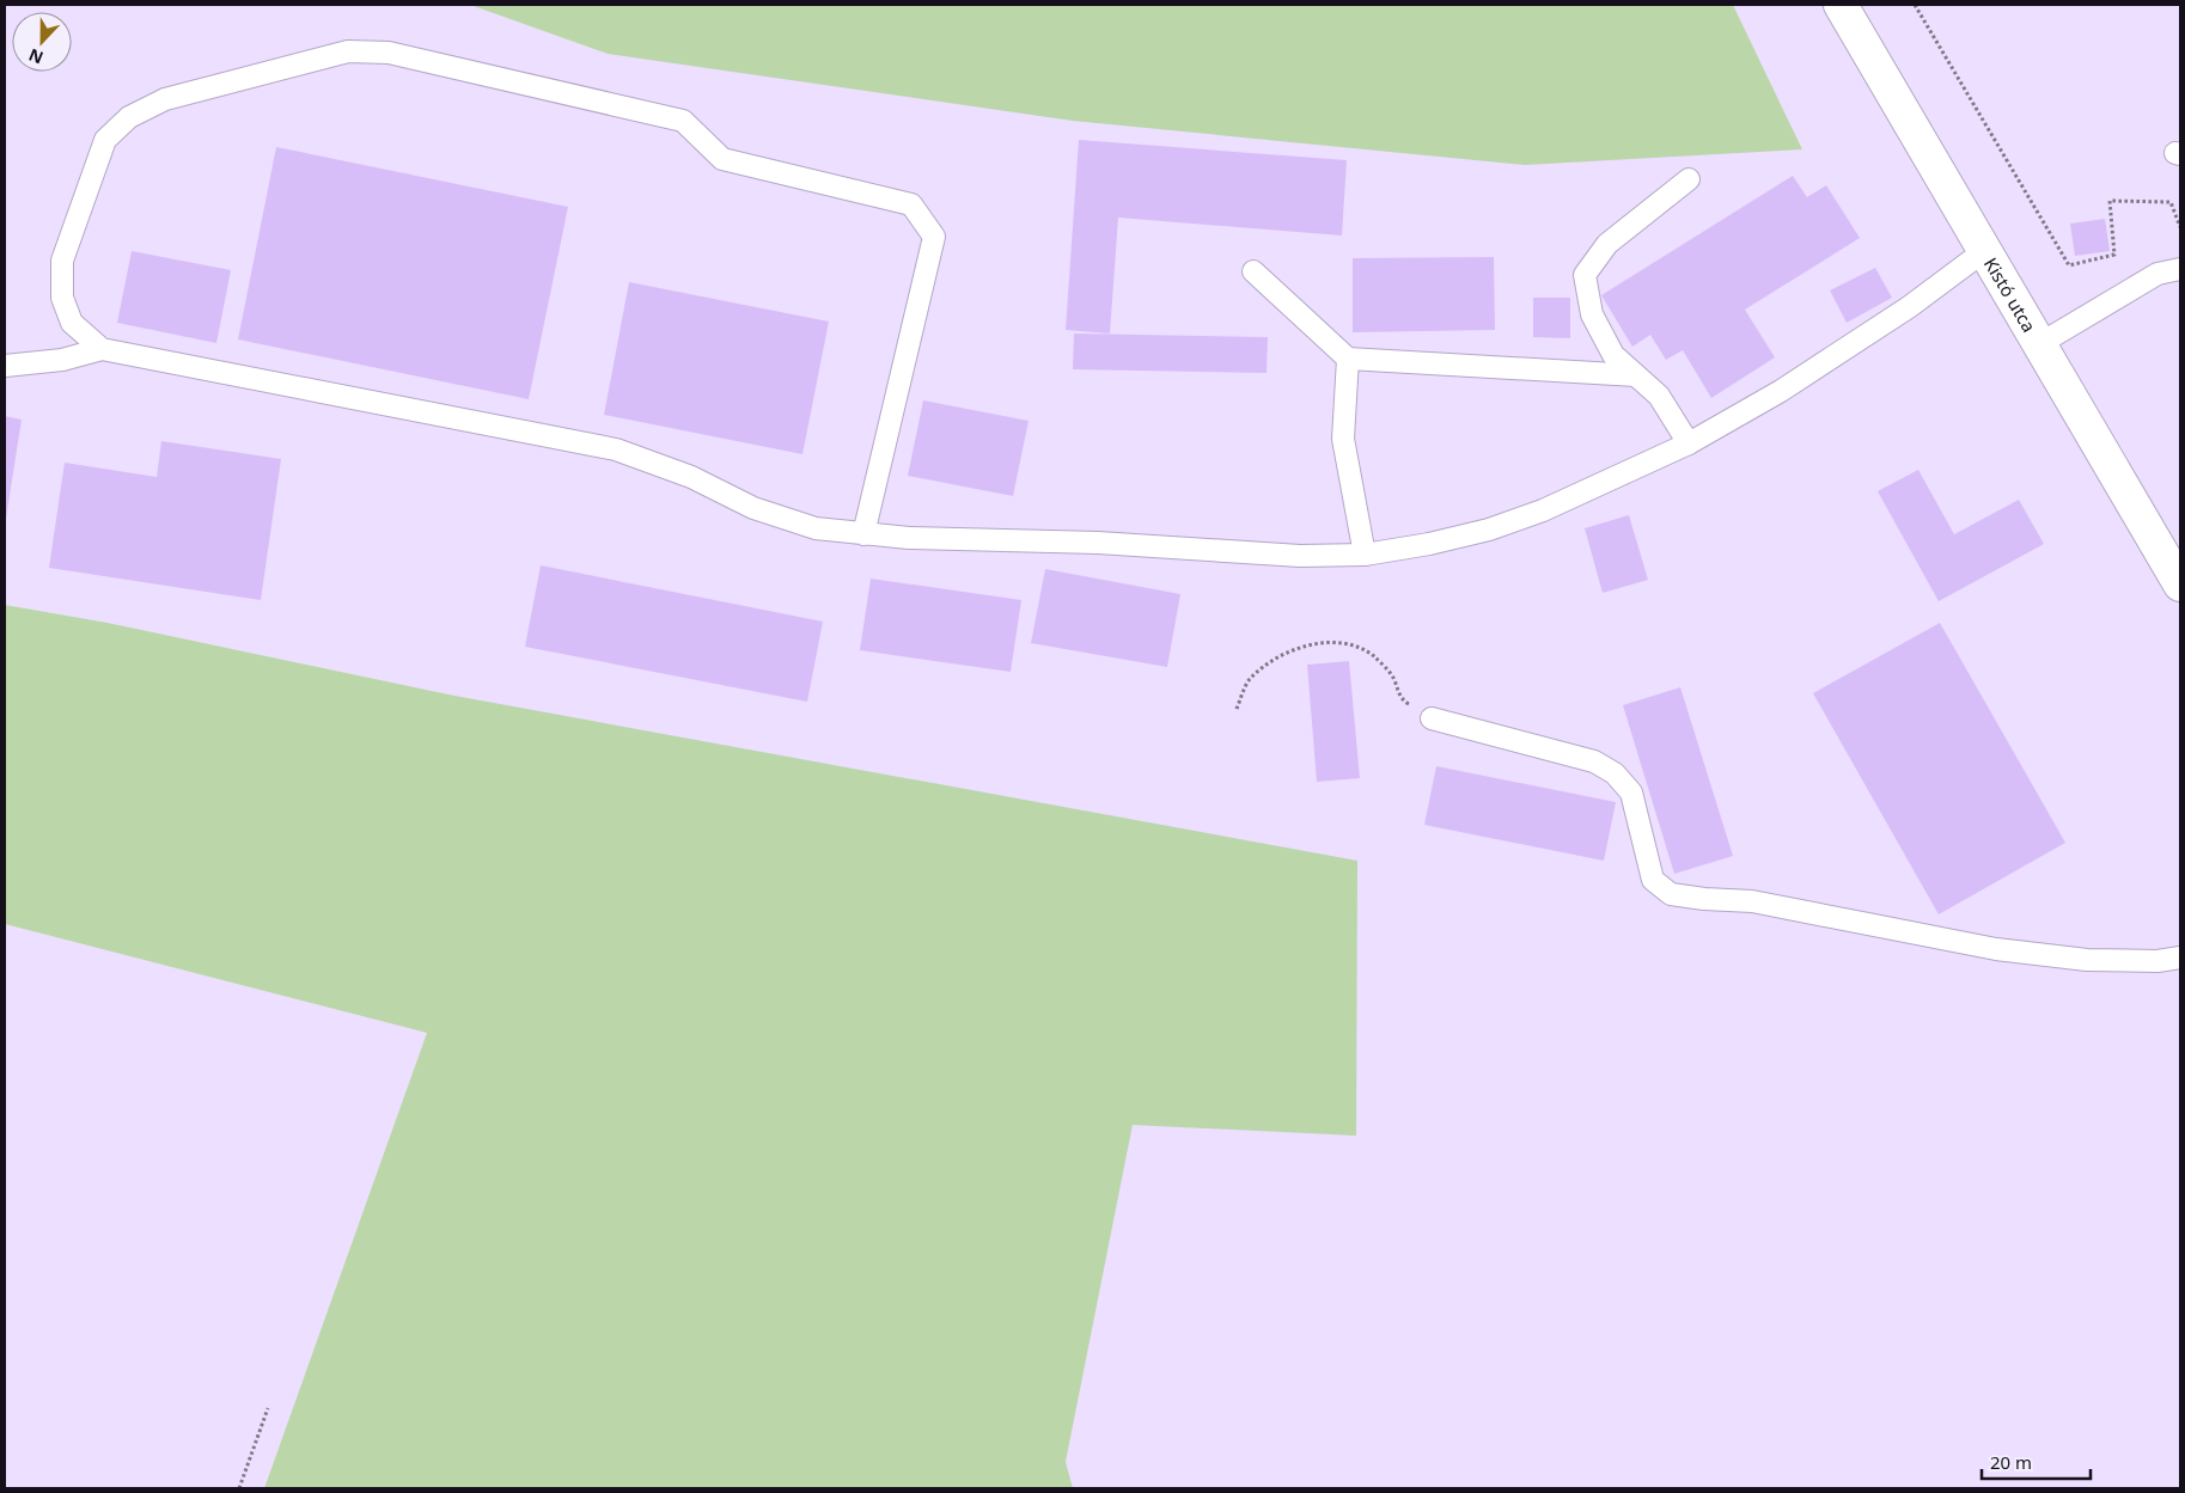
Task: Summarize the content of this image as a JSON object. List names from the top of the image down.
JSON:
{
  "streets": {
    "street": ["Kistó utca"]
  },
  "scale_bar": "20 m",
  "north": "bottom"
}
